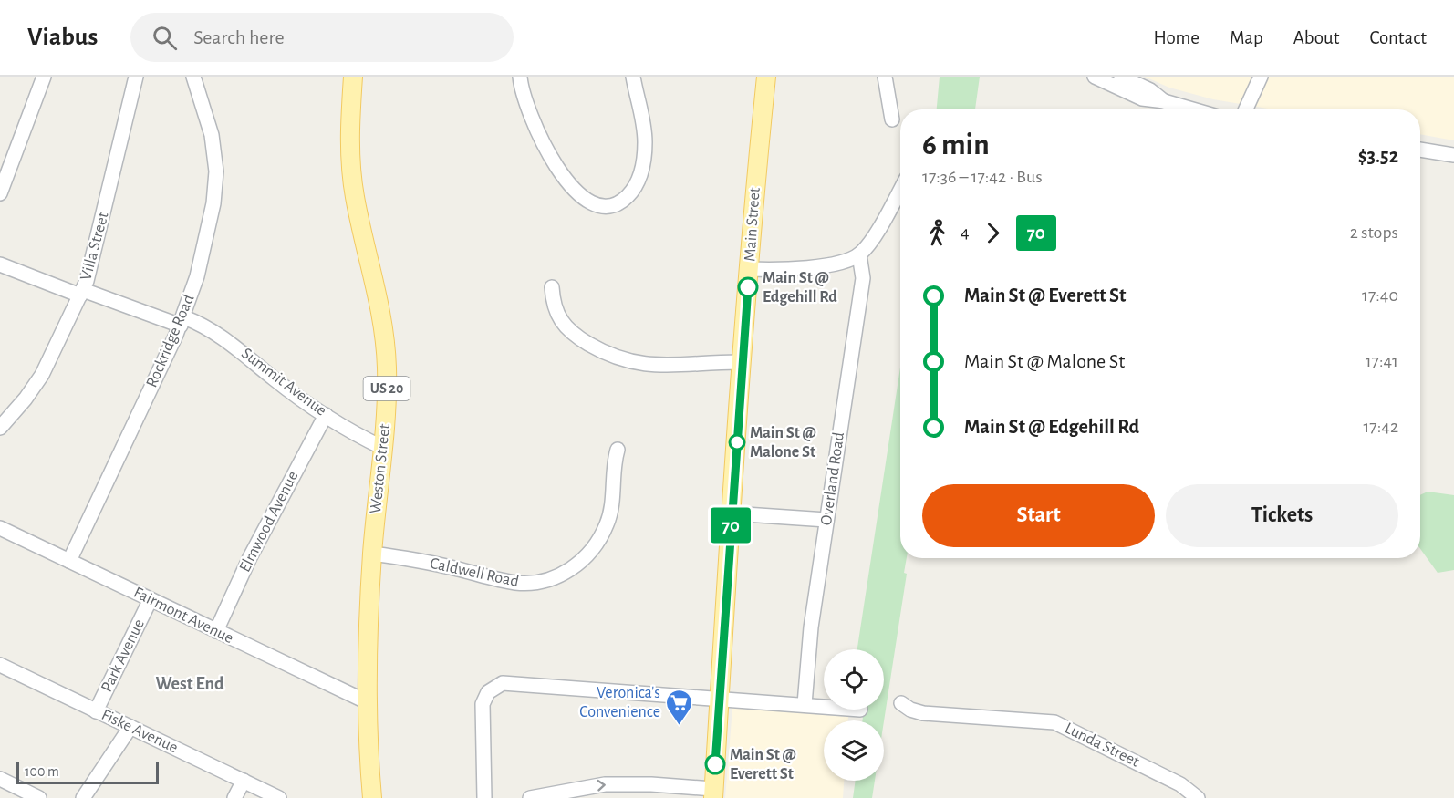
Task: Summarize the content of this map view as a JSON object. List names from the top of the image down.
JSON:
{
  "streets": {
    "main road": ["Main Street", "US 20", "Weston Street"],
    "street": [
      "Villa Street",
      "Rockridge Road",
      "Summit Avenue",
      "Overland Road",
      "Elmwood Avenue",
      "Caldwell Road",
      "Fairmont Avenue",
      "Park Avenue",
      "Fiske Avenue",
      "Lunda Street"
    ]
  },
  "crossings": [
    ["Villa Street", "Summit Avenue"],
    ["Rockridge Road", "Summit Avenue"],
    ["Rockridge Road", "Fairmont Avenue"],
    ["Summit Avenue", "Weston Street"],
    ["Summit Avenue", "Elmwood Avenue"],
    ["Weston Street", "Caldwell Road"],
    ["Weston Street", "Fairmont Avenue"],
    ["Elmwood Avenue", "Fairmont Avenue"],
    ["Fairmont Avenue", "Park Avenue"],
    ["Park Avenue", "Fiske Avenue"]
  ],
  "districts": ["West End"],
  "places": {
    "other": ["Main St @ Edgehill Rd", "Main St @ Malone St", "Main St @ Everett St"],
    "supermarket": ["Veronica's Convenience"]
  },
  "lines": ["bus line 70"],
  "scale_bar": "100 m",
  "page": {
    "header": "Viabus",
    "search": "Search here",
    "nav": [
      "Home",
      "Map",
      "About",
      "Contact"
    ],
    "on_map": "70",
    "heading": ["6 min", "17:36 – 17:42 · Bus", "$3.52"],
    "legs": ["4", "70", "2 stops"],
    "list": [
      {
        "name": "Main St @ Everett St",
        "value": "17:40"
      },
      {
        "name": "Main St @ Malone St",
        "value": "17:41"
      },
      {
        "name": "Main St @ Edgehill Rd",
        "value": "17:42"
      }
    ],
    "buttons": ["Start", "Tickets"],
    "scale": "100 m"
  }
}
